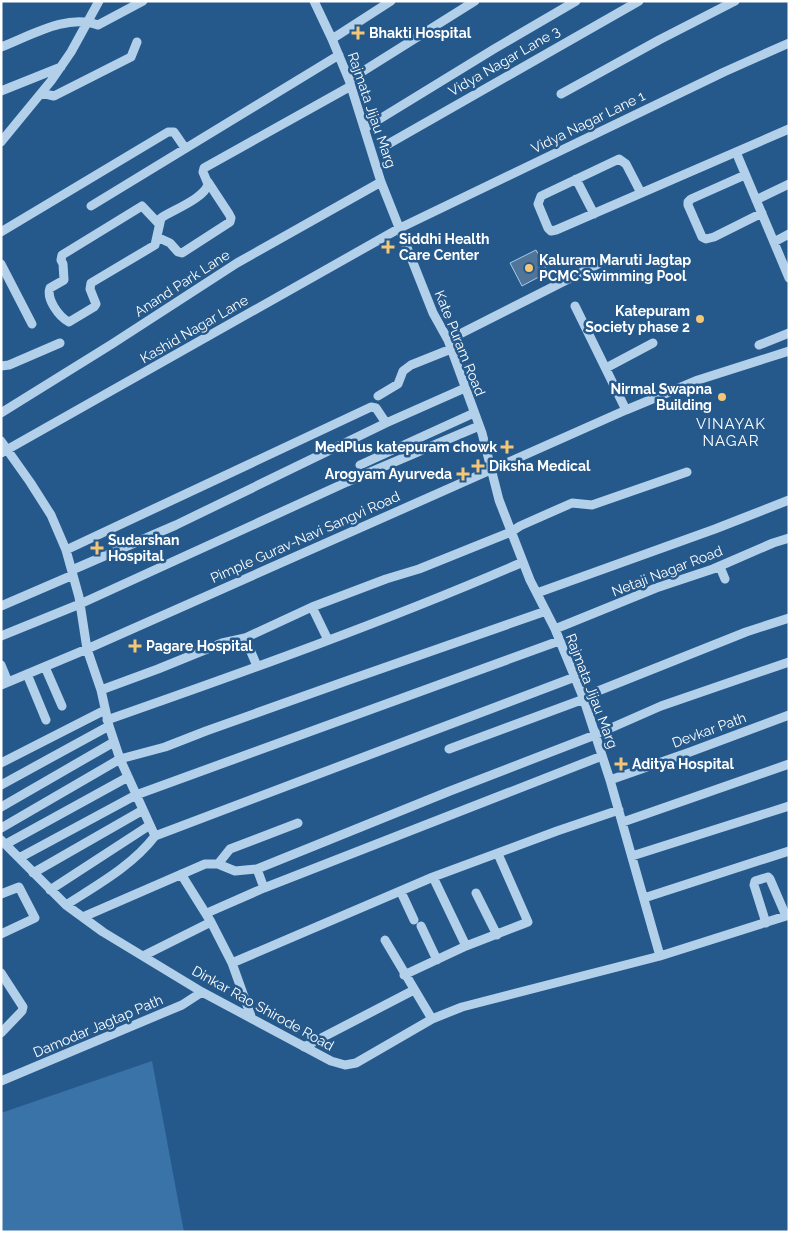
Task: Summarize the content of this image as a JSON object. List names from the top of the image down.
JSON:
{
  "streets": {
    "street": [
      "Vidya Nagar Lane 3",
      "Rajmata Jijau Marg",
      "Vidya Nagar Lane 1",
      "Anand Park Lane",
      "Kashid Nagar Lane",
      "Kate Puram Road",
      "Pimple Gurav-Navi Sangvi Road",
      "Netaji Nagar Road",
      "Devkar Path",
      "Dinkar Rao Shirode Road",
      "Damodar Jagtap Path"
    ]
  },
  "crossings": [
    ["Rajmata Jijau Marg", "Vidya Nagar Lane 1"],
    ["Rajmata Jijau Marg", "Anand Park Lane"],
    ["Rajmata Jijau Marg", "Kashid Nagar Lane"],
    ["Rajmata Jijau Marg", "Kate Puram Road"],
    ["Rajmata Jijau Marg", "Pimple Gurav-Navi Sangvi Road"],
    ["Rajmata Jijau Marg", "Netaji Nagar Road"],
    ["Rajmata Jijau Marg", "Devkar Path"],
    ["Rajmata Jijau Marg", "Dinkar Rao Shirode Road"],
    ["Vidya Nagar Lane 1", "Kashid Nagar Lane"],
    ["Vidya Nagar Lane 1", "Kate Puram Road"],
    ["Kashid Nagar Lane", "Kate Puram Road"],
    ["Kate Puram Road", "Pimple Gurav-Navi Sangvi Road"],
    ["Dinkar Rao Shirode Road", "Damodar Jagtap Path"]
  ],
  "districts": ["VINAYAK NAGAR"],
  "places": {
    "health": [
      "Bhakti Hospital",
      "Siddhi Health Care Center",
      "MedPlus katepuram chowk",
      "Diksha Medical",
      "Arogyam Ayurveda",
      "Sudarshan Hospital",
      "Pagare Hospital",
      "Aditya Hospital"
    ],
    "other": ["Kaluram Maruti Jagtap PCMC Swimming Pool", "Katepuram Society phase 2", "Nirmal Swapna Building"]
  }
}
